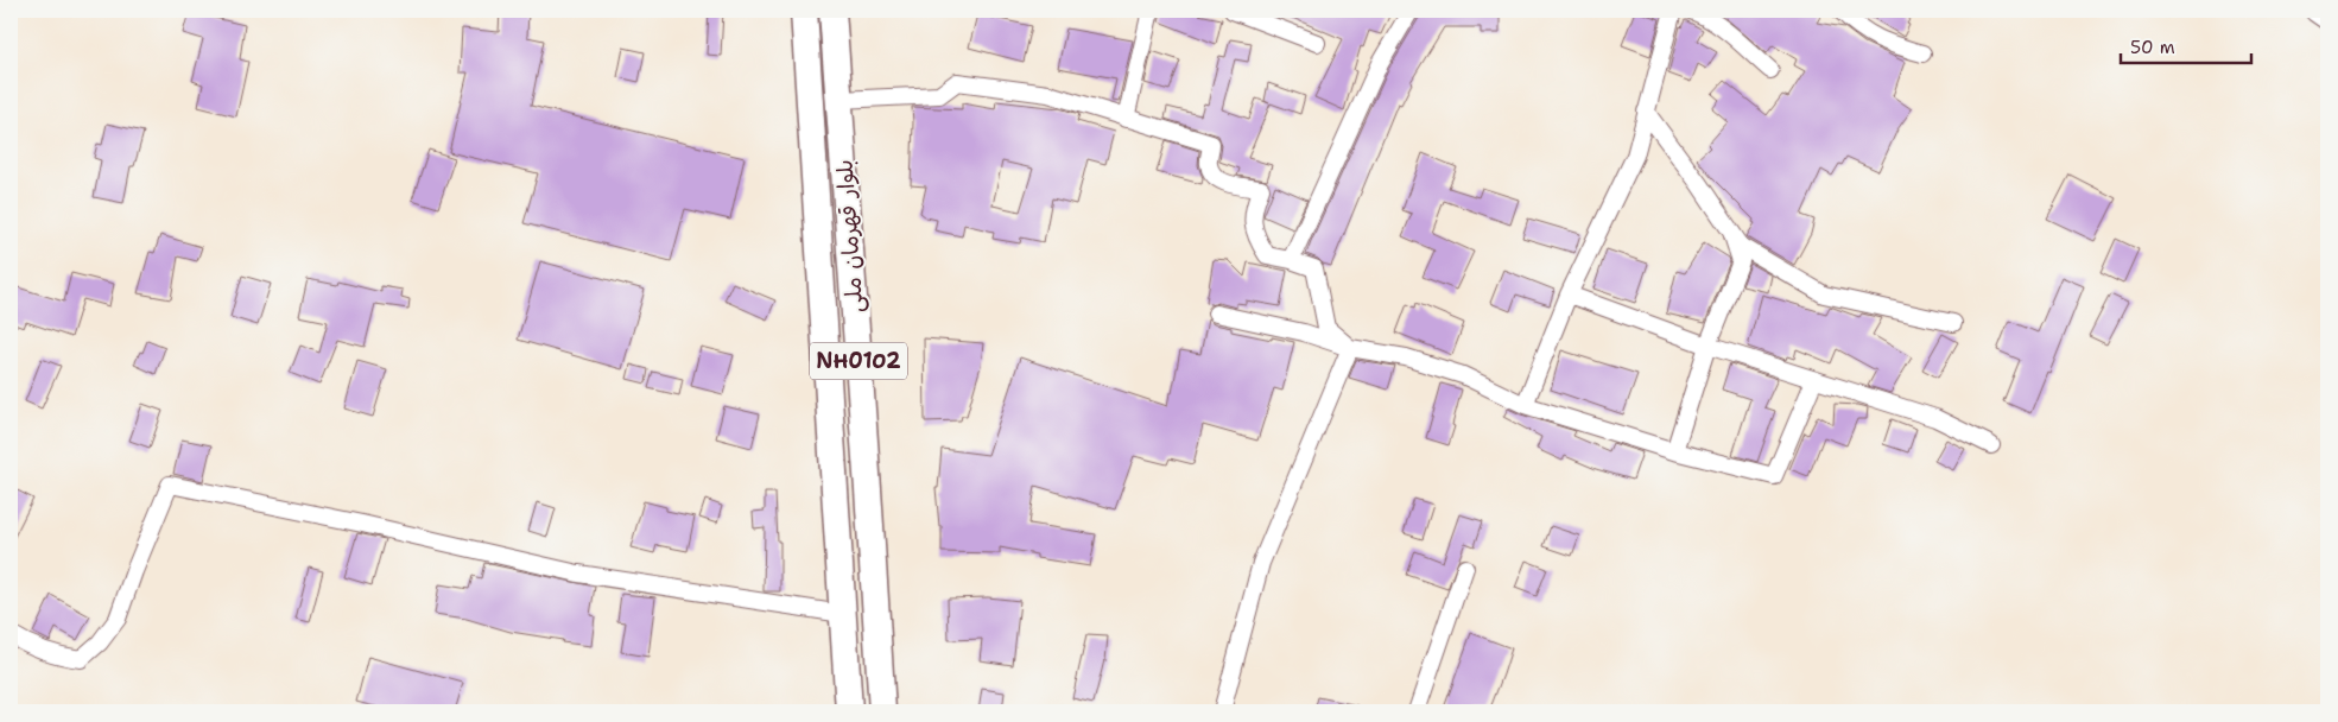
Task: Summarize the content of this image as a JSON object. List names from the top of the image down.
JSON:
{
  "streets": {
    "highway": ["بلوار قهرمان ملی", "NH0102"]
  },
  "scale_bar": "50 m"
}
